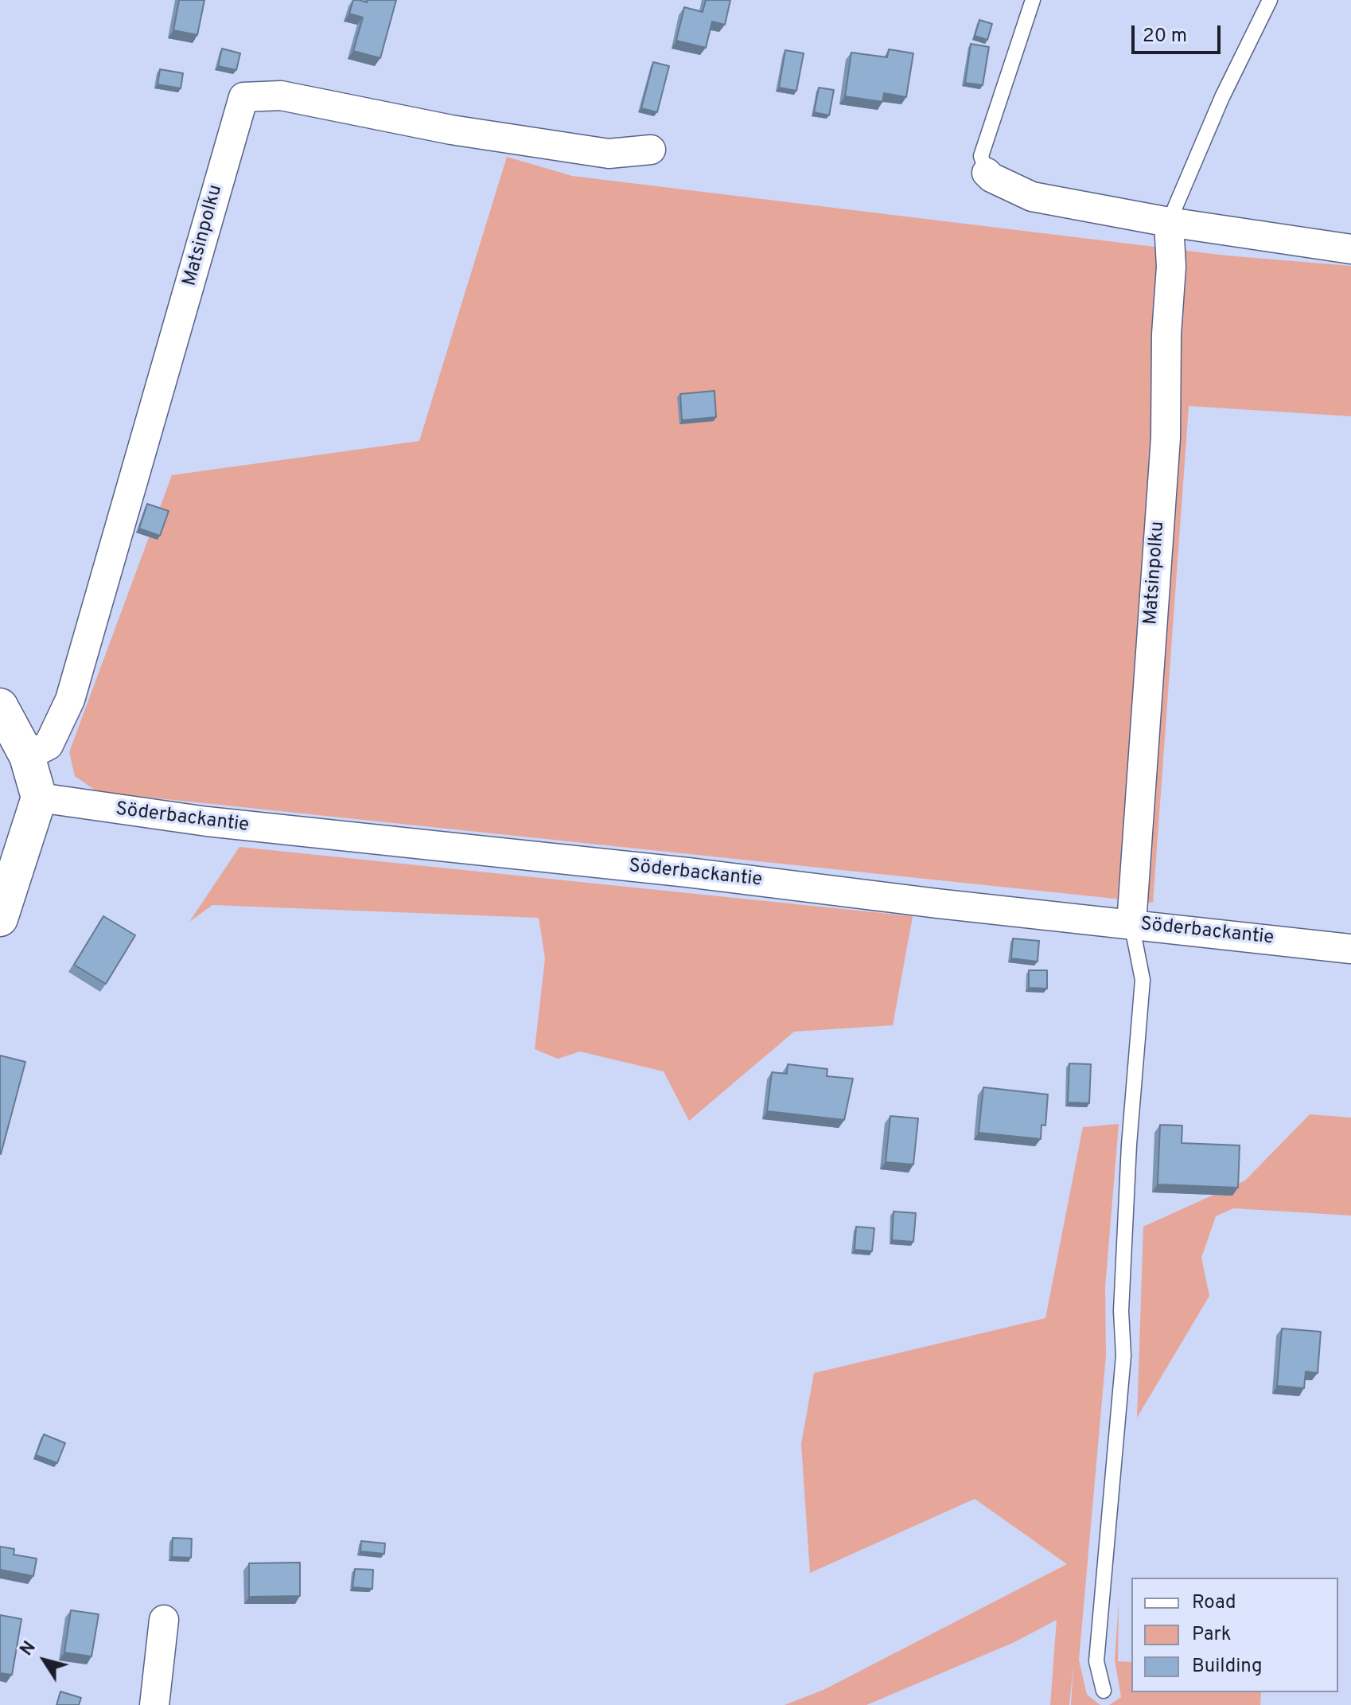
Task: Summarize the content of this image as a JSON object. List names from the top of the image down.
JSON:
{
  "streets": {
    "street": ["Matsinpolku", "Söderbackantie"]
  },
  "crossings": [
    ["Matsinpolku", "Söderbackantie"]
  ],
  "legend": ["Road", "Park", "Building"],
  "scale_bar": "20 m",
  "north": "top left"
}
